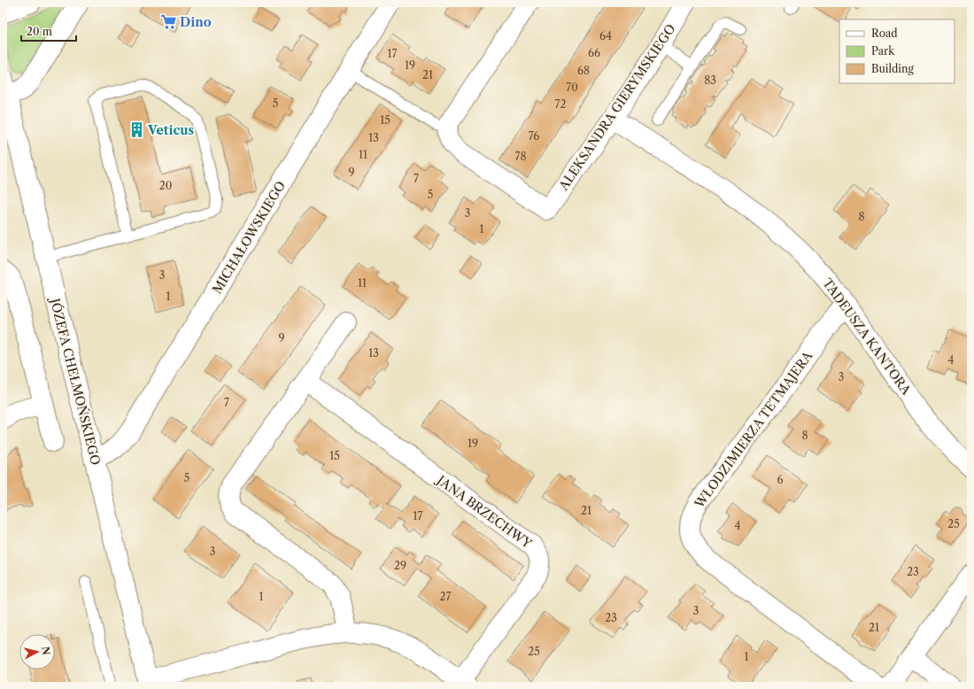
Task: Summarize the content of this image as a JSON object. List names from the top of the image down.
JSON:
{
  "streets": {
    "street": [
      "ALEKSANDRA GIERYMSKIEGO",
      "MICHAŁOWSKIEGO",
      "TADEUSZA KANTORA",
      "JÓZEFA CHEŁMOŃSKIEGO",
      "WŁODZIMIERZA TETMAJERA",
      "JANA BRZECHWY"
    ]
  },
  "crossings": [
    ["ALEKSANDRA GIERYMSKIEGO", "TADEUSZA KANTORA"],
    ["MICHAŁOWSKIEGO", "JÓZEFA CHEŁMOŃSKIEGO"],
    ["TADEUSZA KANTORA", "WŁODZIMIERZA TETMAJERA"],
    ["JÓZEFA CHEŁMOŃSKIEGO", "JANA BRZECHWY"]
  ],
  "places": {
    "supermarket": ["Dino"],
    "building": ["Veticus"]
  },
  "house_numbers": [
    "64",
    "66",
    "17",
    "19",
    "68",
    "21",
    "83",
    "70",
    "5",
    "72",
    "15",
    "76",
    "13",
    "11",
    "78",
    "9",
    "7",
    "20",
    "5",
    "3",
    "8",
    "1",
    "3",
    "11",
    "1",
    "9",
    "13",
    "4",
    "3",
    "7",
    "8",
    "19",
    "15",
    "5",
    "6",
    "21",
    "17",
    "25",
    "4",
    "3",
    "29",
    "23",
    "1",
    "27",
    "3",
    "23",
    "21",
    "25",
    "1"
  ],
  "legend": ["Road", "Park", "Building"],
  "scale_bar": "20 m",
  "north": "right"
}
